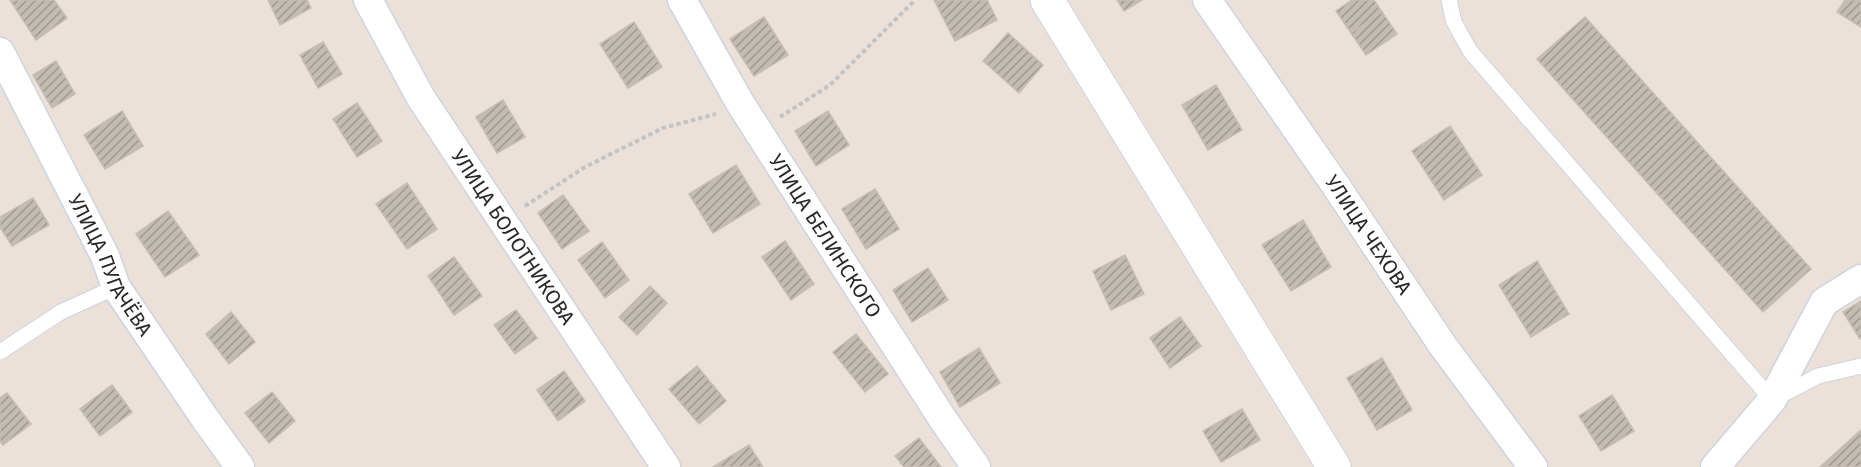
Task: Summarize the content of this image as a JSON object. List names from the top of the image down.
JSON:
{
  "streets": {
    "street": [
      "УЛИЦА ЧЕХОВА",
      "УЛИЦА БОЛОТНИКОВА",
      "УЛИЦА БЕЛИНСКОГО",
      "УЛИЦА ПУГАЧЁВА"
    ]
  }
}
